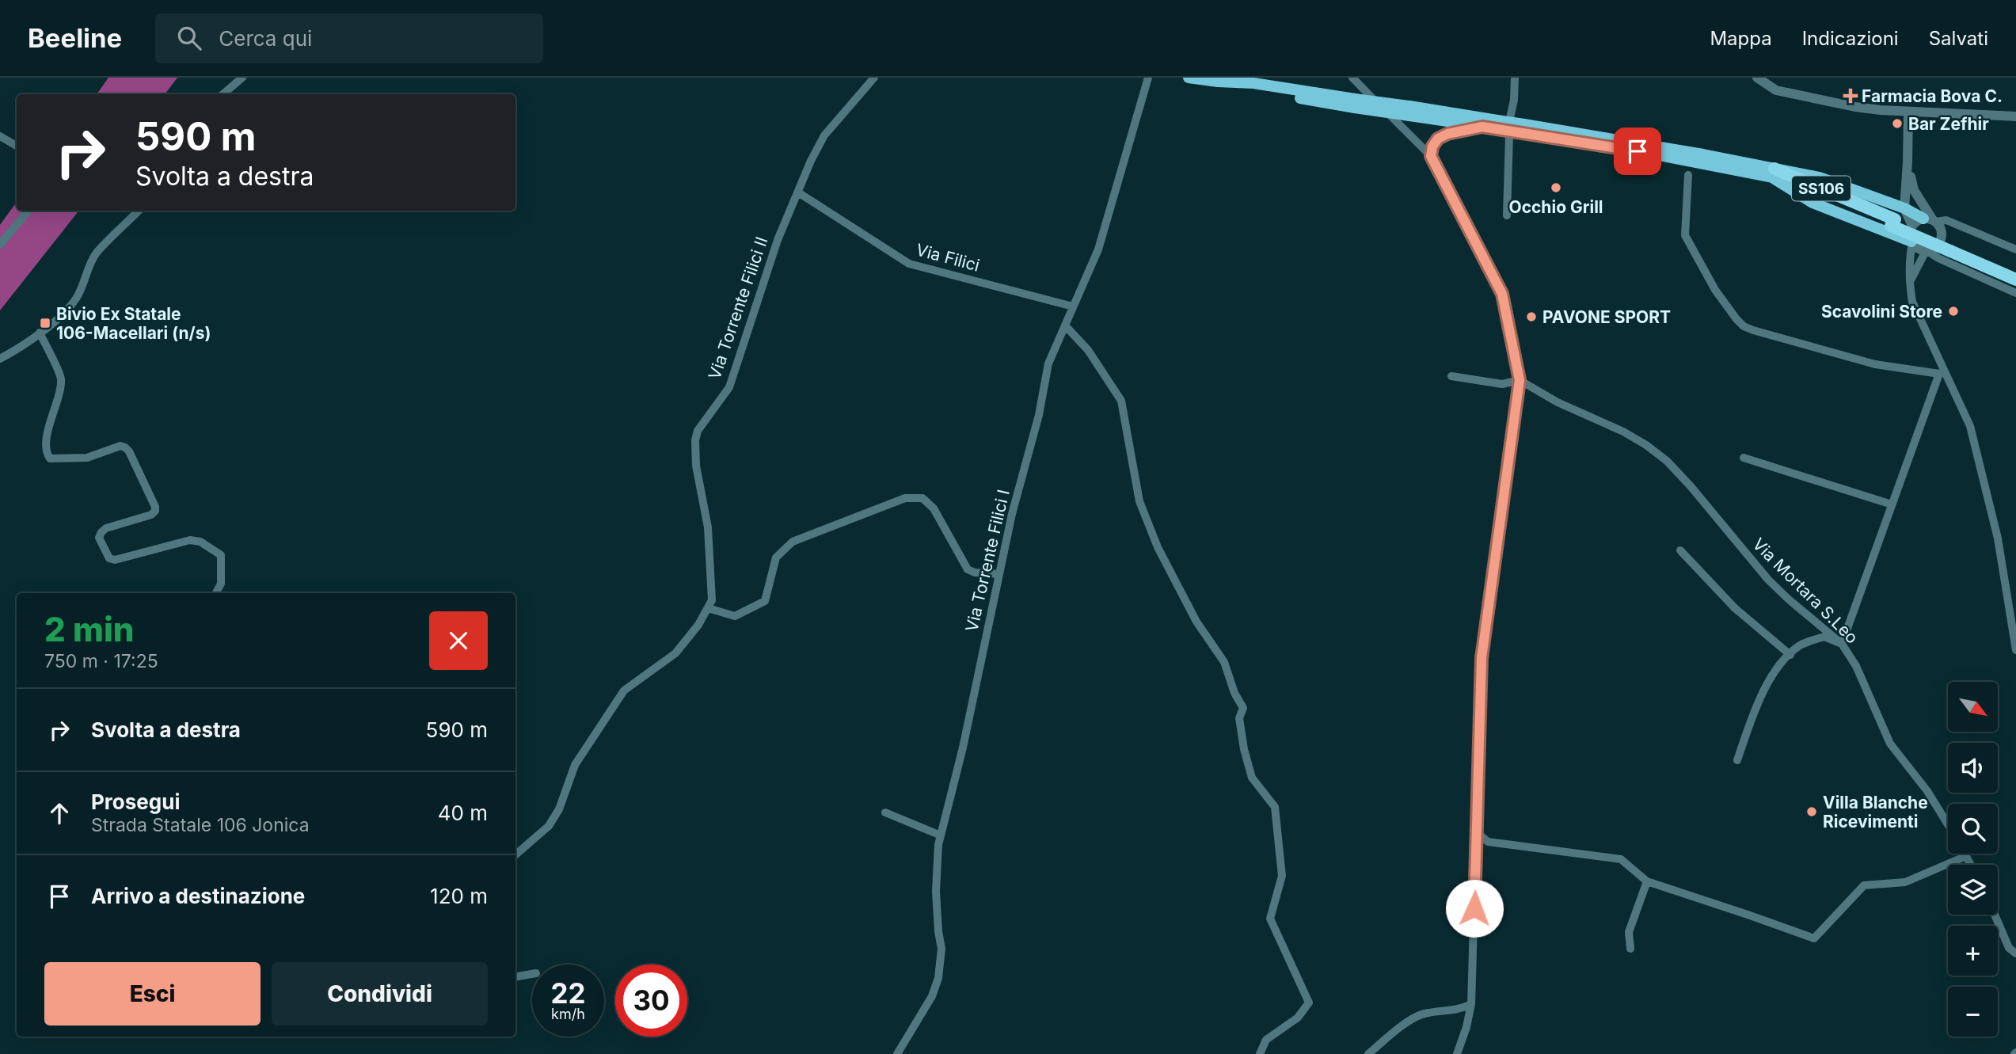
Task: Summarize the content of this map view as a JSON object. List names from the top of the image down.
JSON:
{
  "streets": {
    "highway": ["SS106"],
    "street": [
      "Via Filici",
      "Via Torrente Filici II",
      "Via Torrente Filici I",
      "Via Mortara S.Leo"
    ]
  },
  "crossings": [
    ["Via Filici", "Via Torrente Filici II"],
    ["Via Filici", "Via Torrente Filici I"]
  ],
  "places": {
    "health": ["Farmacia Bova C."],
    "other": [
      "Bar Zefhir",
      "Occhio Grill",
      "Scavolini Store",
      "PAVONE SPORT",
      "Villa Blanche Ricevimenti"
    ],
    "transit": ["Bivio Ex Statale 106-Macellari (n/s)"]
  },
  "north": "bottom right",
  "page": {
    "header": "Beeline",
    "search": "Cerca qui",
    "nav": ["Mappa", "Indicazioni", "Salvati"],
    "turn": ["590 m", "Svolta a destra"],
    "heading": ["2 min", "750 m · 17:25"],
    "map_buttons": ["+", "−"],
    "list": [
      {
        "name": "Svolta a destra",
        "value": "590 m"
      },
      {
        "name": "Prosegui",
        "note": "Strada Statale 106 Jonica",
        "value": "40 m"
      },
      {
        "name": "Arrivo a destinazione",
        "value": "120 m"
      }
    ],
    "buttons": ["Esci", "Condividi"],
    "speed": "22 km/h",
    "limit": "30"
  }
}
